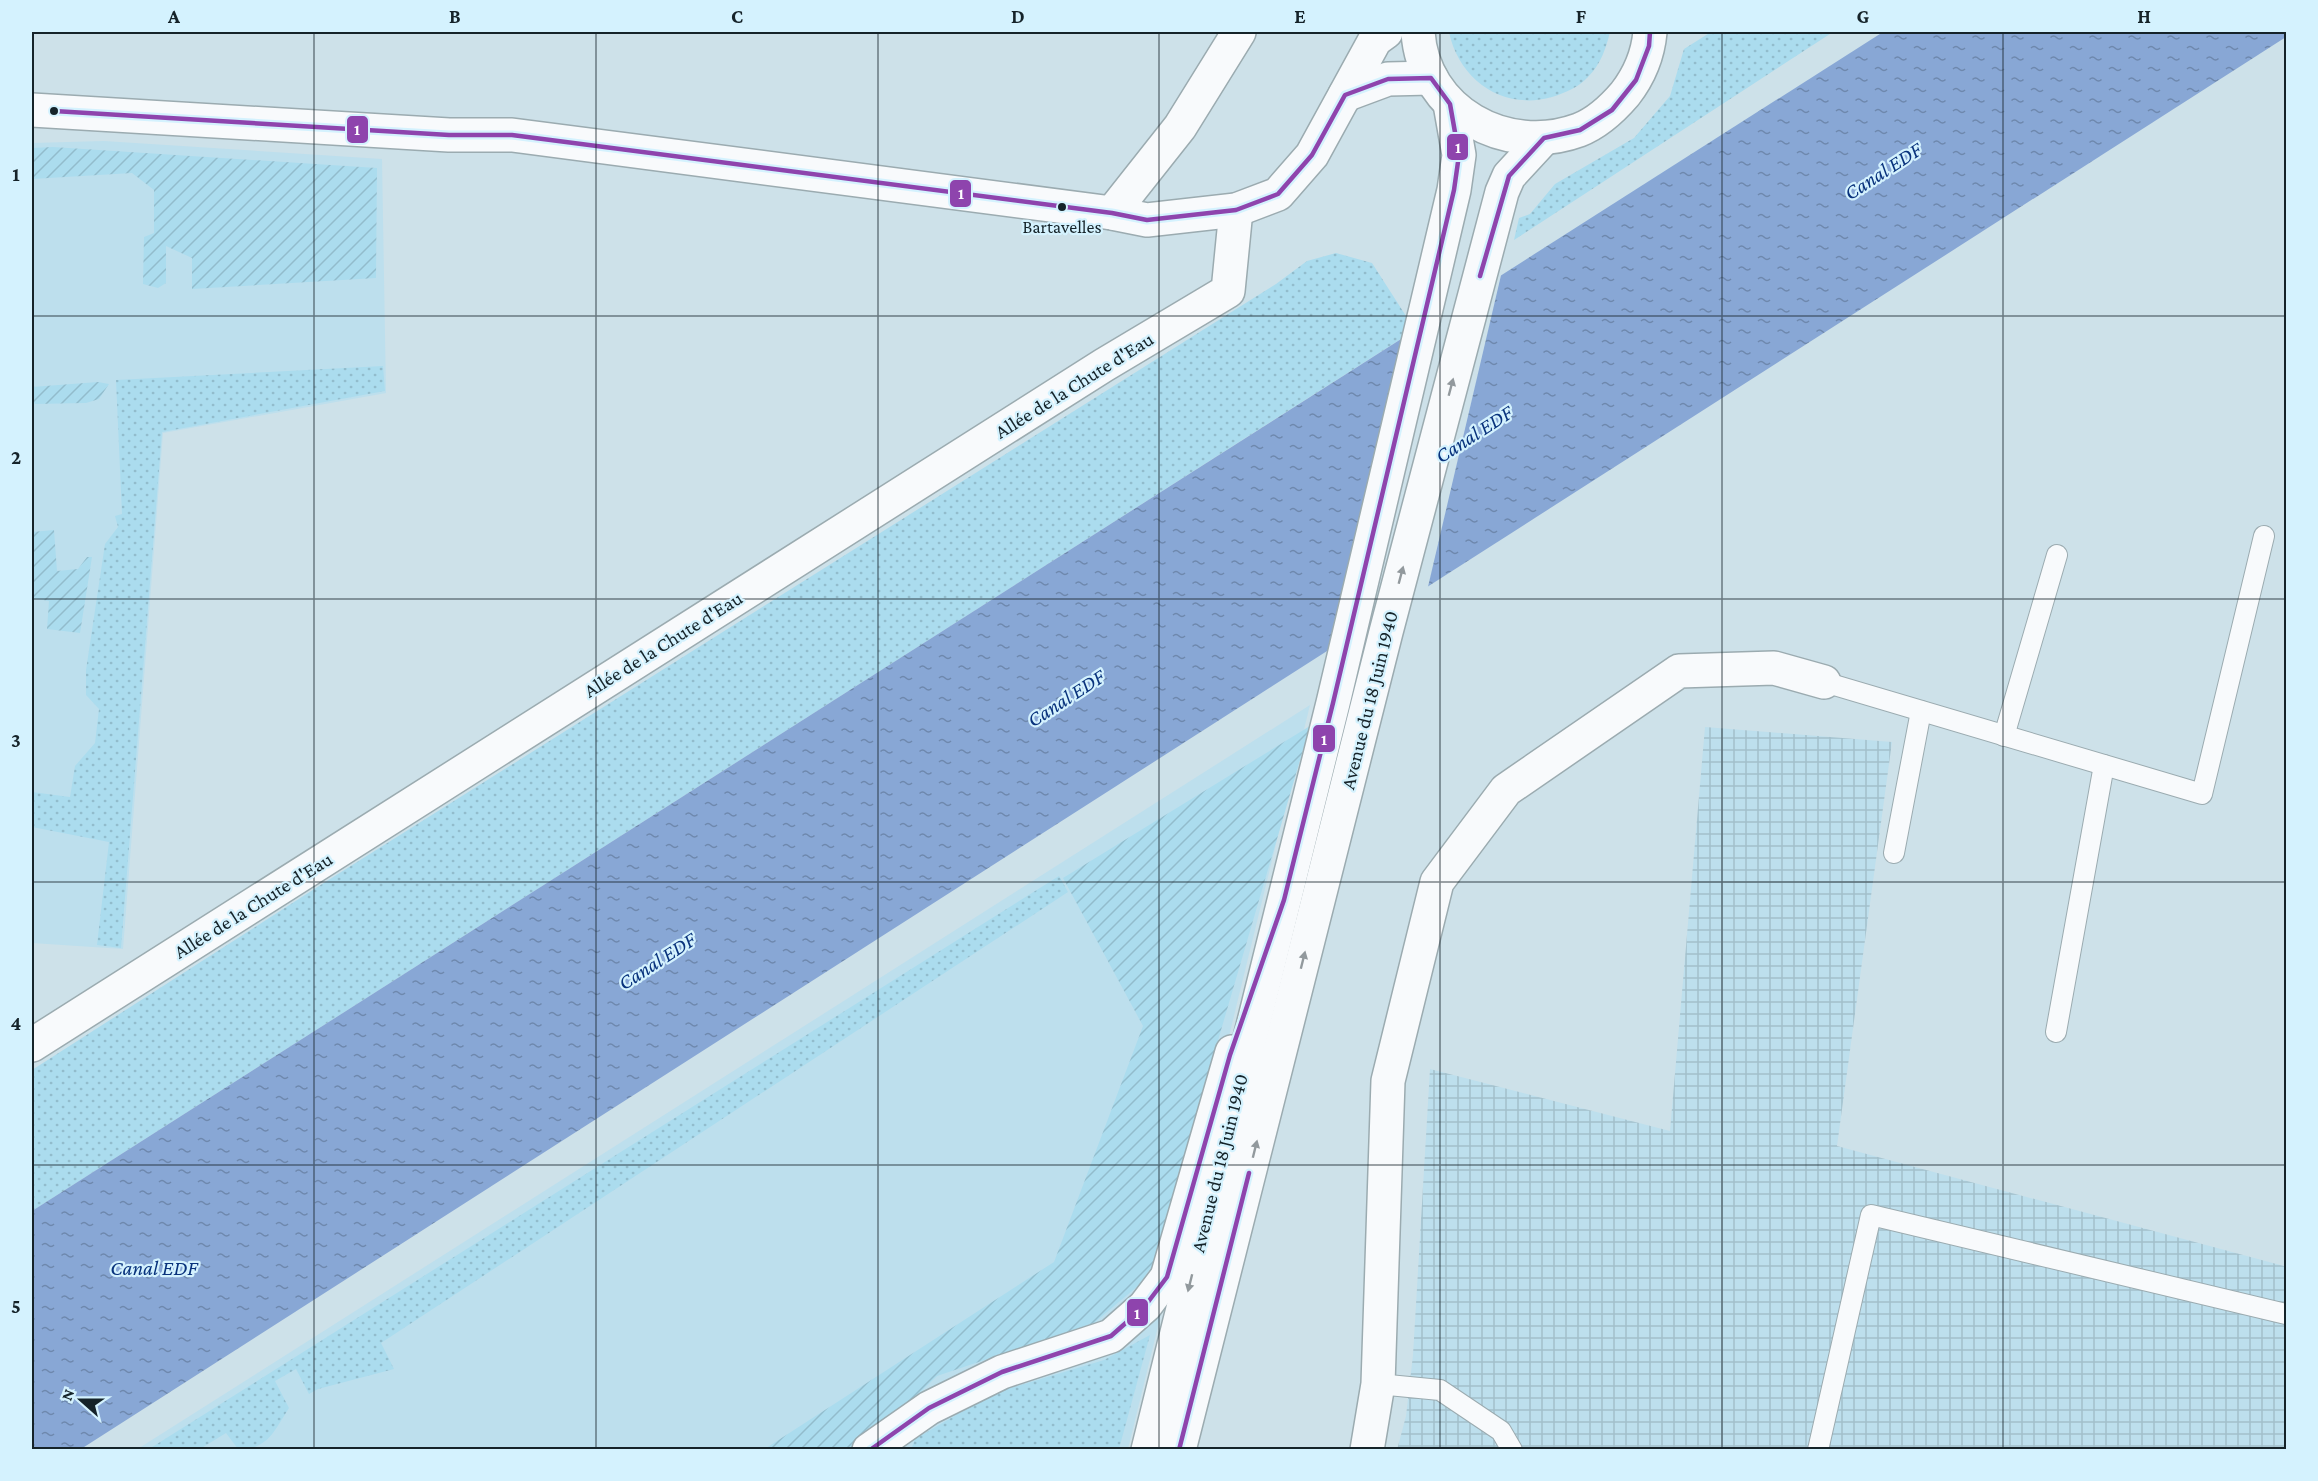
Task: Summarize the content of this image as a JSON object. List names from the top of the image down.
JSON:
{
  "streets": {
    "street": ["Allée de la Chute d'Eau", "Avenue du 18 Juin 1940"]
  },
  "water": ["Canal EDF"],
  "places": ["Bartavelles"],
  "lines": ["transit line 1"],
  "north": "left",
  "grid": {
    "columns": [
      "A",
      "B",
      "C",
      "D",
      "E",
      "F",
      "G",
      "H"
    ],
    "rows": [
      "1",
      "2",
      "3",
      "4",
      "5"
    ]
  }
}
